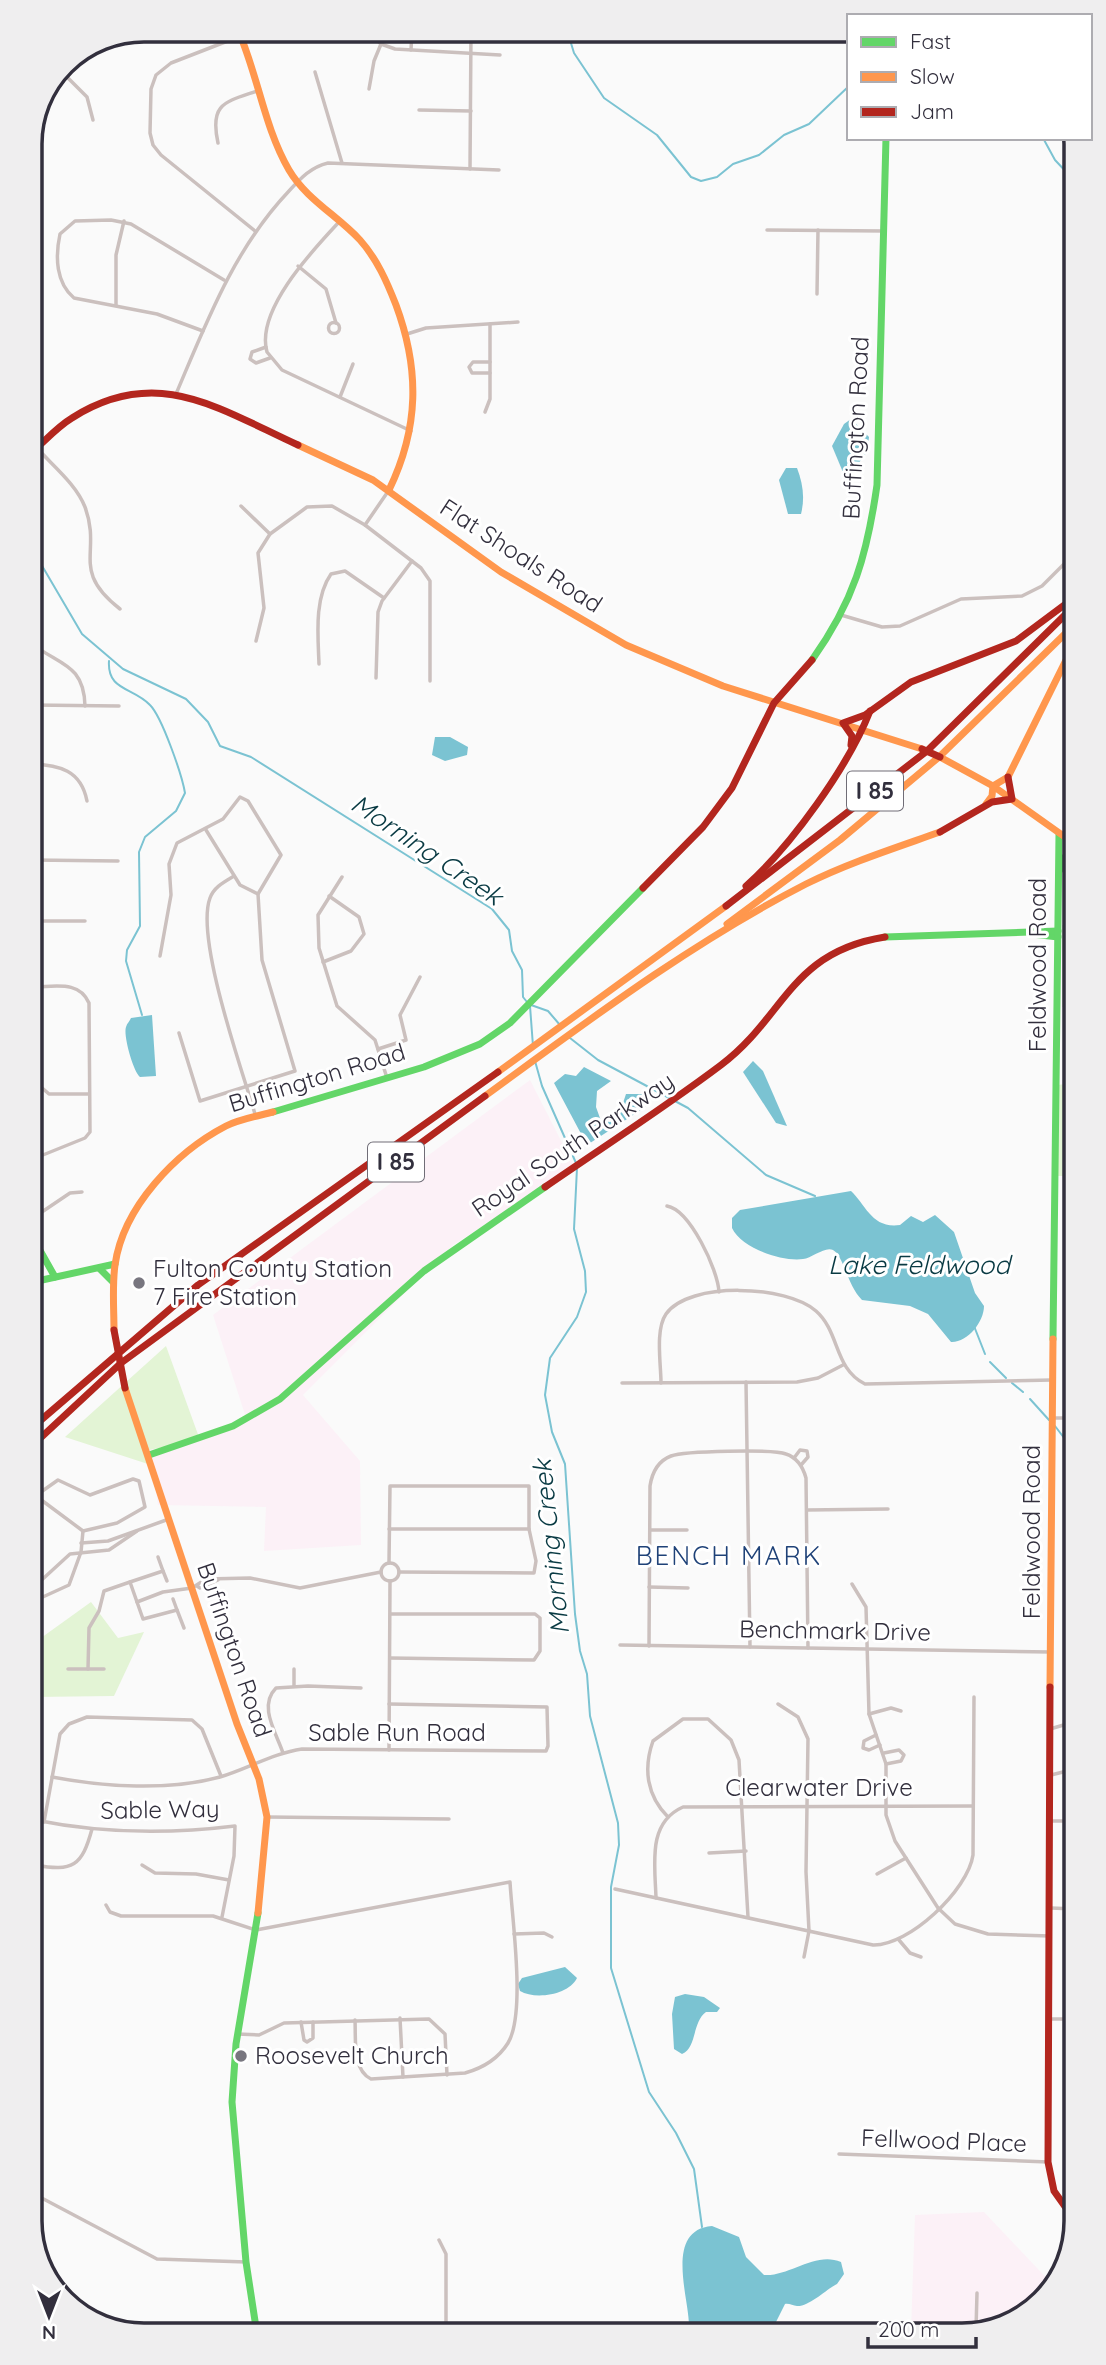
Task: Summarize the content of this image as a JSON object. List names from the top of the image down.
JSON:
{
  "streets": {
    "main road": [
      "Buffington Road",
      "Flat Shoals Road",
      "I 85",
      "Feldwood Road",
      "Royal South Parkway"
    ],
    "street": [
      "Benchmark Drive",
      "Sable Run Road",
      "Clearwater Drive",
      "Sable Way",
      "Fellwood Place"
    ]
  },
  "crossings": [
    ["Buffington Road", "Flat Shoals Road"],
    ["Buffington Road", "Royal South Parkway"],
    ["Buffington Road", "Sable Run Road"],
    ["Flat Shoals Road", "Feldwood Road"],
    ["Feldwood Road", "Royal South Parkway"],
    ["Feldwood Road", "Benchmark Drive"],
    ["Feldwood Road", "Fellwood Place"]
  ],
  "districts": ["BENCH MARK"],
  "water": ["Morning Creek", "Lake Feldwood"],
  "places": ["Fulton County Station 7 Fire Station", "Roosevelt Church"],
  "legend": ["Fast", "Slow", "Jam"],
  "scale_bar": "200 m",
  "north": "bottom"
}
